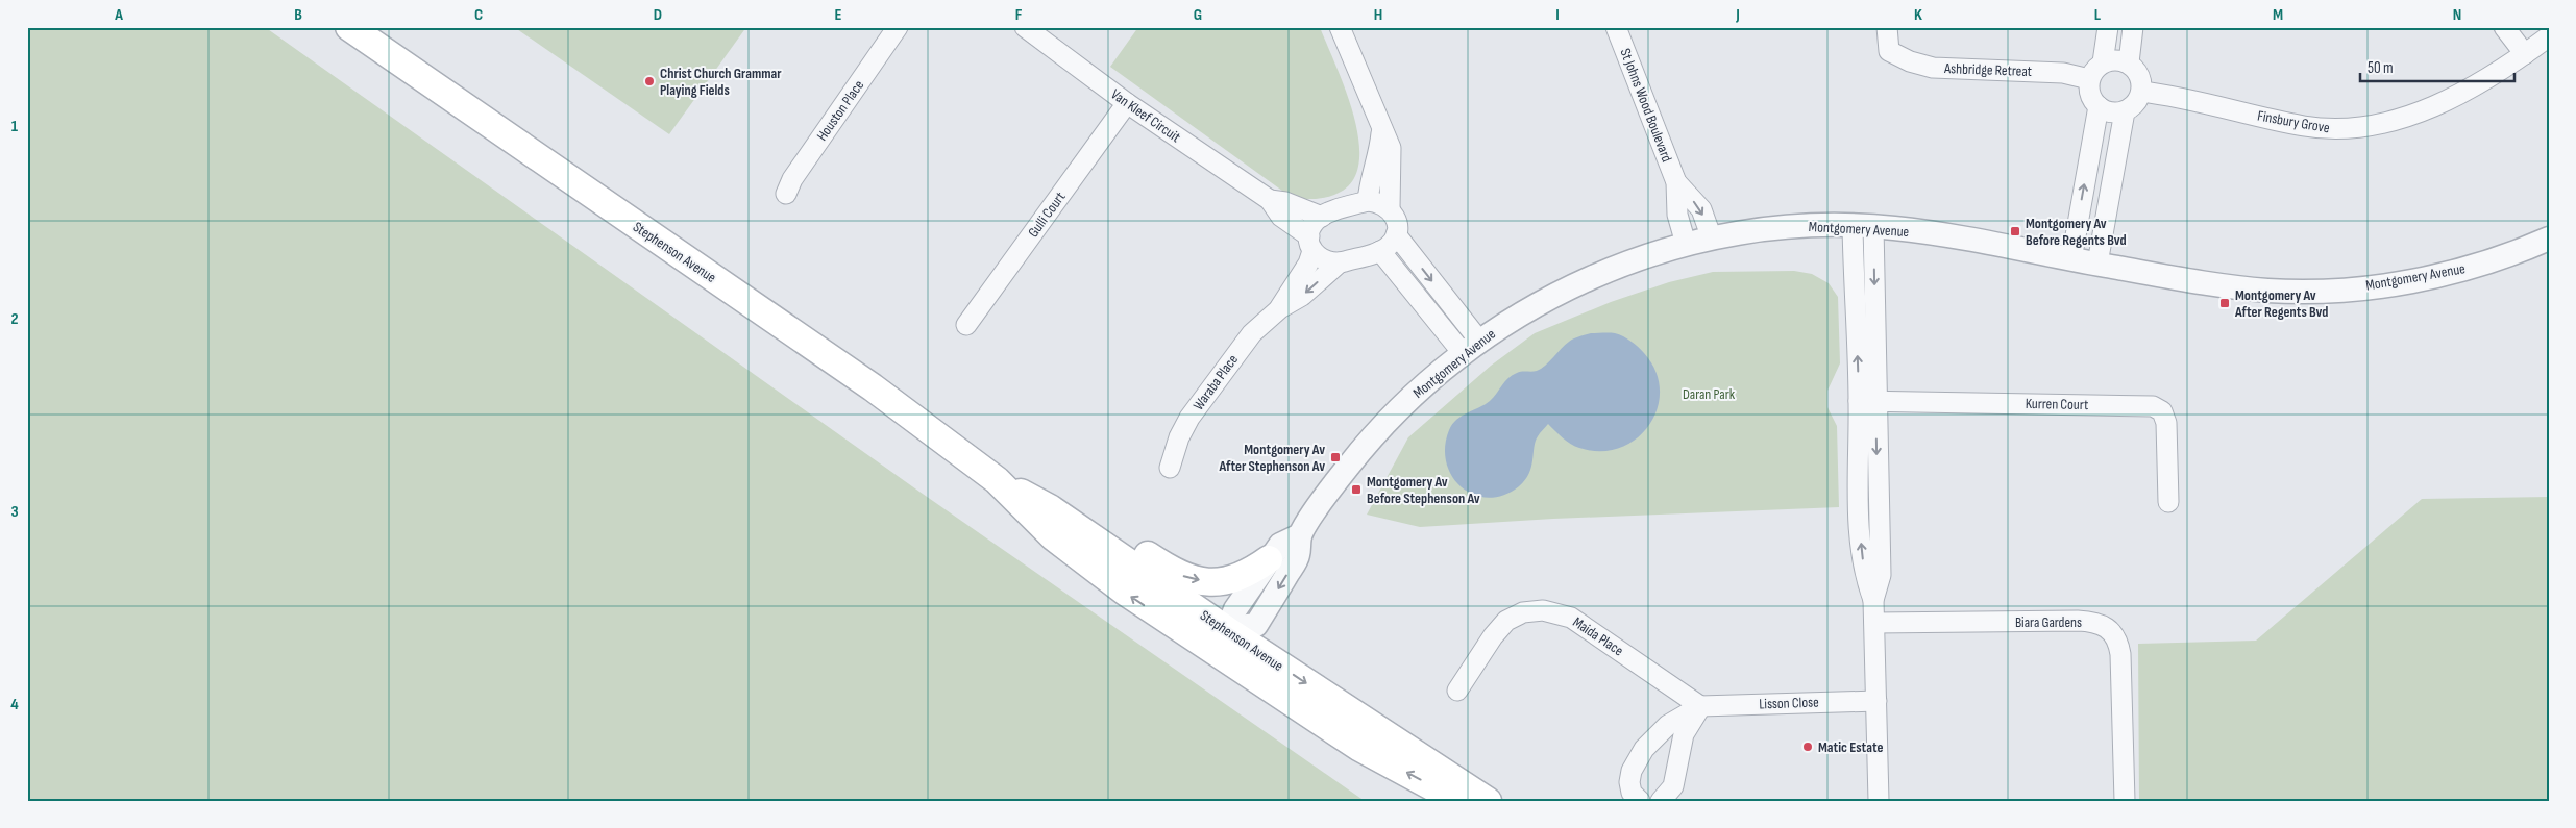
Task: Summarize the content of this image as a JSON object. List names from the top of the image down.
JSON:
{
  "streets": {
    "main road": ["Stephenson Avenue"],
    "street": [
      "Ashbridge Retreat",
      "St Johns Wood Boulevard",
      "Houston Place",
      "Van Kleef Circuit",
      "Finsbury Grove",
      "Gulli Court",
      "Montgomery Avenue",
      "Waraba Place",
      "Kurren Court",
      "Biara Gardens",
      "Maida Place",
      "Lisson Close"
    ]
  },
  "crossings": [
    ["Ashbridge Retreat", "Finsbury Grove"],
    ["St Johns Wood Boulevard", "Montgomery Avenue"],
    ["Van Kleef Circuit", "Gulli Court"],
    ["Van Kleef Circuit", "Waraba Place"],
    ["Montgomery Avenue", "Stephenson Avenue"],
    ["Maida Place", "Lisson Close"]
  ],
  "parks": ["Daran Park"],
  "places": {
    "other": ["Christ Church Grammar Playing Fields", "Matic Estate"],
    "transit": [
      "Montgomery Av Before Regents Bvd",
      "Montgomery Av After Regents Bvd",
      "Montgomery Av After Stephenson Av",
      "Montgomery Av Before Stephenson Av"
    ]
  },
  "scale_bar": "50 m",
  "grid": {
    "columns": [
      "A",
      "B",
      "C",
      "D",
      "E",
      "F",
      "G",
      "H",
      "I",
      "J",
      "K",
      "L",
      "M",
      "N"
    ],
    "rows": [
      "1",
      "2",
      "3",
      "4"
    ]
  }
}
